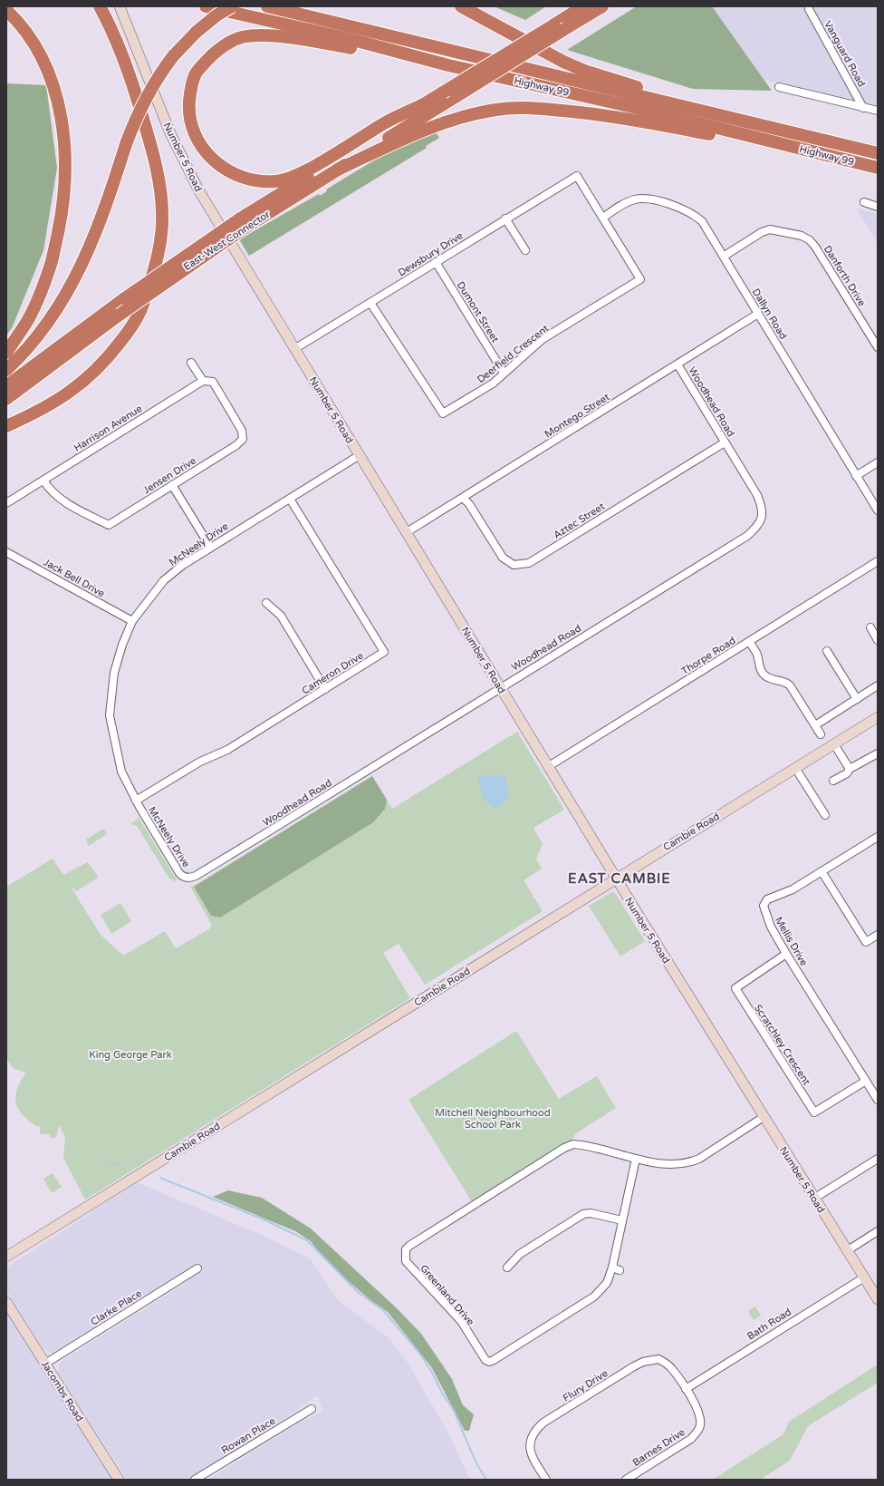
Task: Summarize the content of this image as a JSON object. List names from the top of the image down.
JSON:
{
  "streets": {
    "highway": ["Highway 99", "East-West Connector"],
    "main road": ["Number 5 Road", "Cambie Road", "Jacombs Road"],
    "street": [
      "Vanguard Road",
      "Dewsbury Drive",
      "Danforth Drive",
      "Dumont Street",
      "Dallyn Road",
      "Deerfield Crescent",
      "Woodhead Road",
      "Montego Street",
      "Harrison Avenue",
      "Jensen Drive",
      "Aztec Street",
      "McNeely Drive",
      "Jack Bell Drive",
      "Thorpe Road",
      "Cameron Drive",
      "Mellis Drive",
      "Scratchley Crescent",
      "Greenland Drive",
      "Clarke Place",
      "Bath Road",
      "Flury Drive",
      "Rowan Place",
      "Barnes Drive"
    ]
  },
  "crossings": [
    ["Number 5 Road", "Dewsbury Drive"],
    ["Number 5 Road", "Woodhead Road"],
    ["Number 5 Road", "Montego Street"],
    ["Number 5 Road", "McNeely Drive"],
    ["Number 5 Road", "Thorpe Road"],
    ["Number 5 Road", "Cambie Road"],
    ["Number 5 Road", "Greenland Drive"],
    ["Number 5 Road", "Bath Road"],
    ["Dewsbury Drive", "Dumont Street"],
    ["Dewsbury Drive", "Deerfield Crescent"],
    ["Danforth Drive", "Dallyn Road"],
    ["Dumont Street", "Deerfield Crescent"],
    ["Dallyn Road", "Deerfield Crescent"],
    ["Dallyn Road", "Montego Street"],
    ["Woodhead Road", "Montego Street"],
    ["Woodhead Road", "Aztec Street"],
    ["Woodhead Road", "McNeely Drive"],
    ["Montego Street", "Aztec Street"],
    ["Harrison Avenue", "Jensen Drive"],
    ["McNeely Drive", "Jack Bell Drive"],
    ["McNeely Drive", "Cameron Drive"],
    ["Mellis Drive", "Scratchley Crescent"],
    ["Clarke Place", "Jacombs Road"],
    ["Bath Road", "Flury Drive"],
    ["Bath Road", "Barnes Drive"],
    ["Flury Drive", "Barnes Drive"]
  ],
  "districts": ["EAST CAMBIE"],
  "parks": ["King George Park", "Mitchell Neighbourhood School Park"]
}
